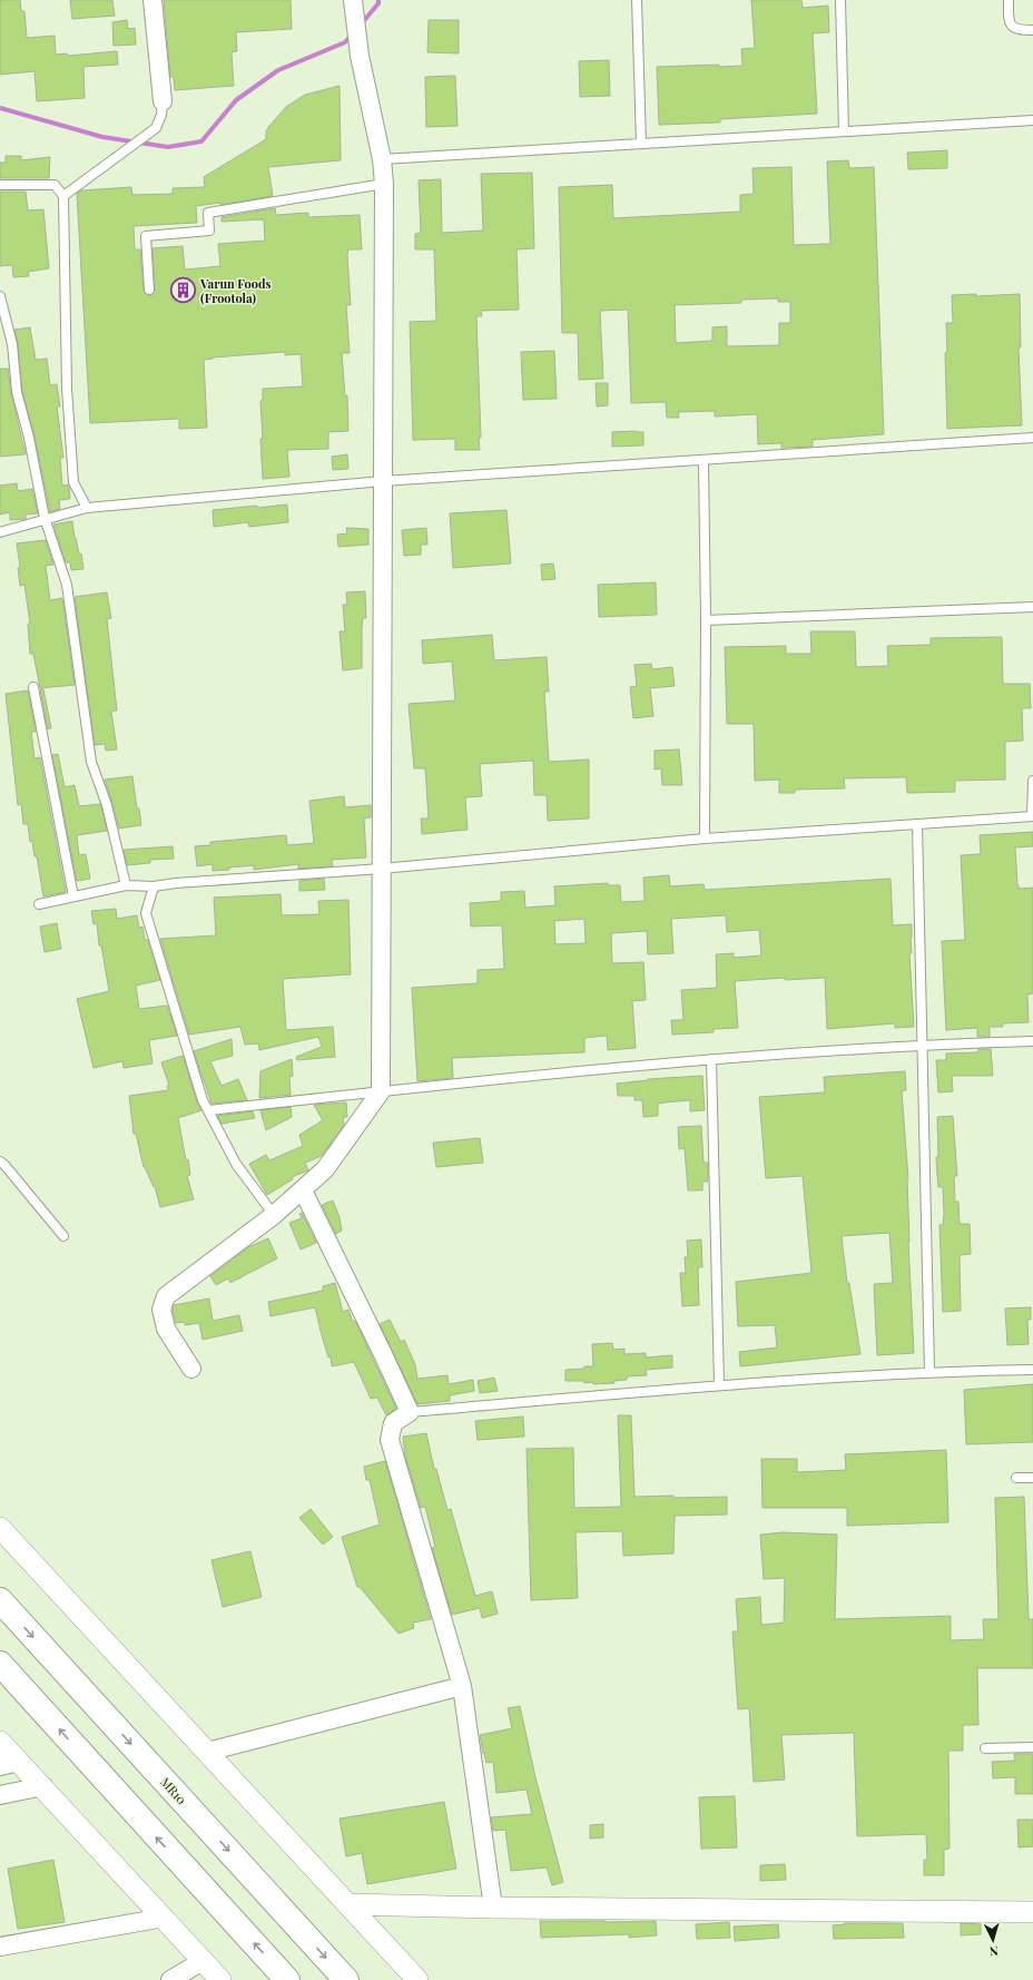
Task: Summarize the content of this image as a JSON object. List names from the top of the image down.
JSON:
{
  "streets": {
    "main road": ["MR10"]
  },
  "places": {
    "building": ["Varun Foods (Frootola)"]
  },
  "north": "bottom"
}
